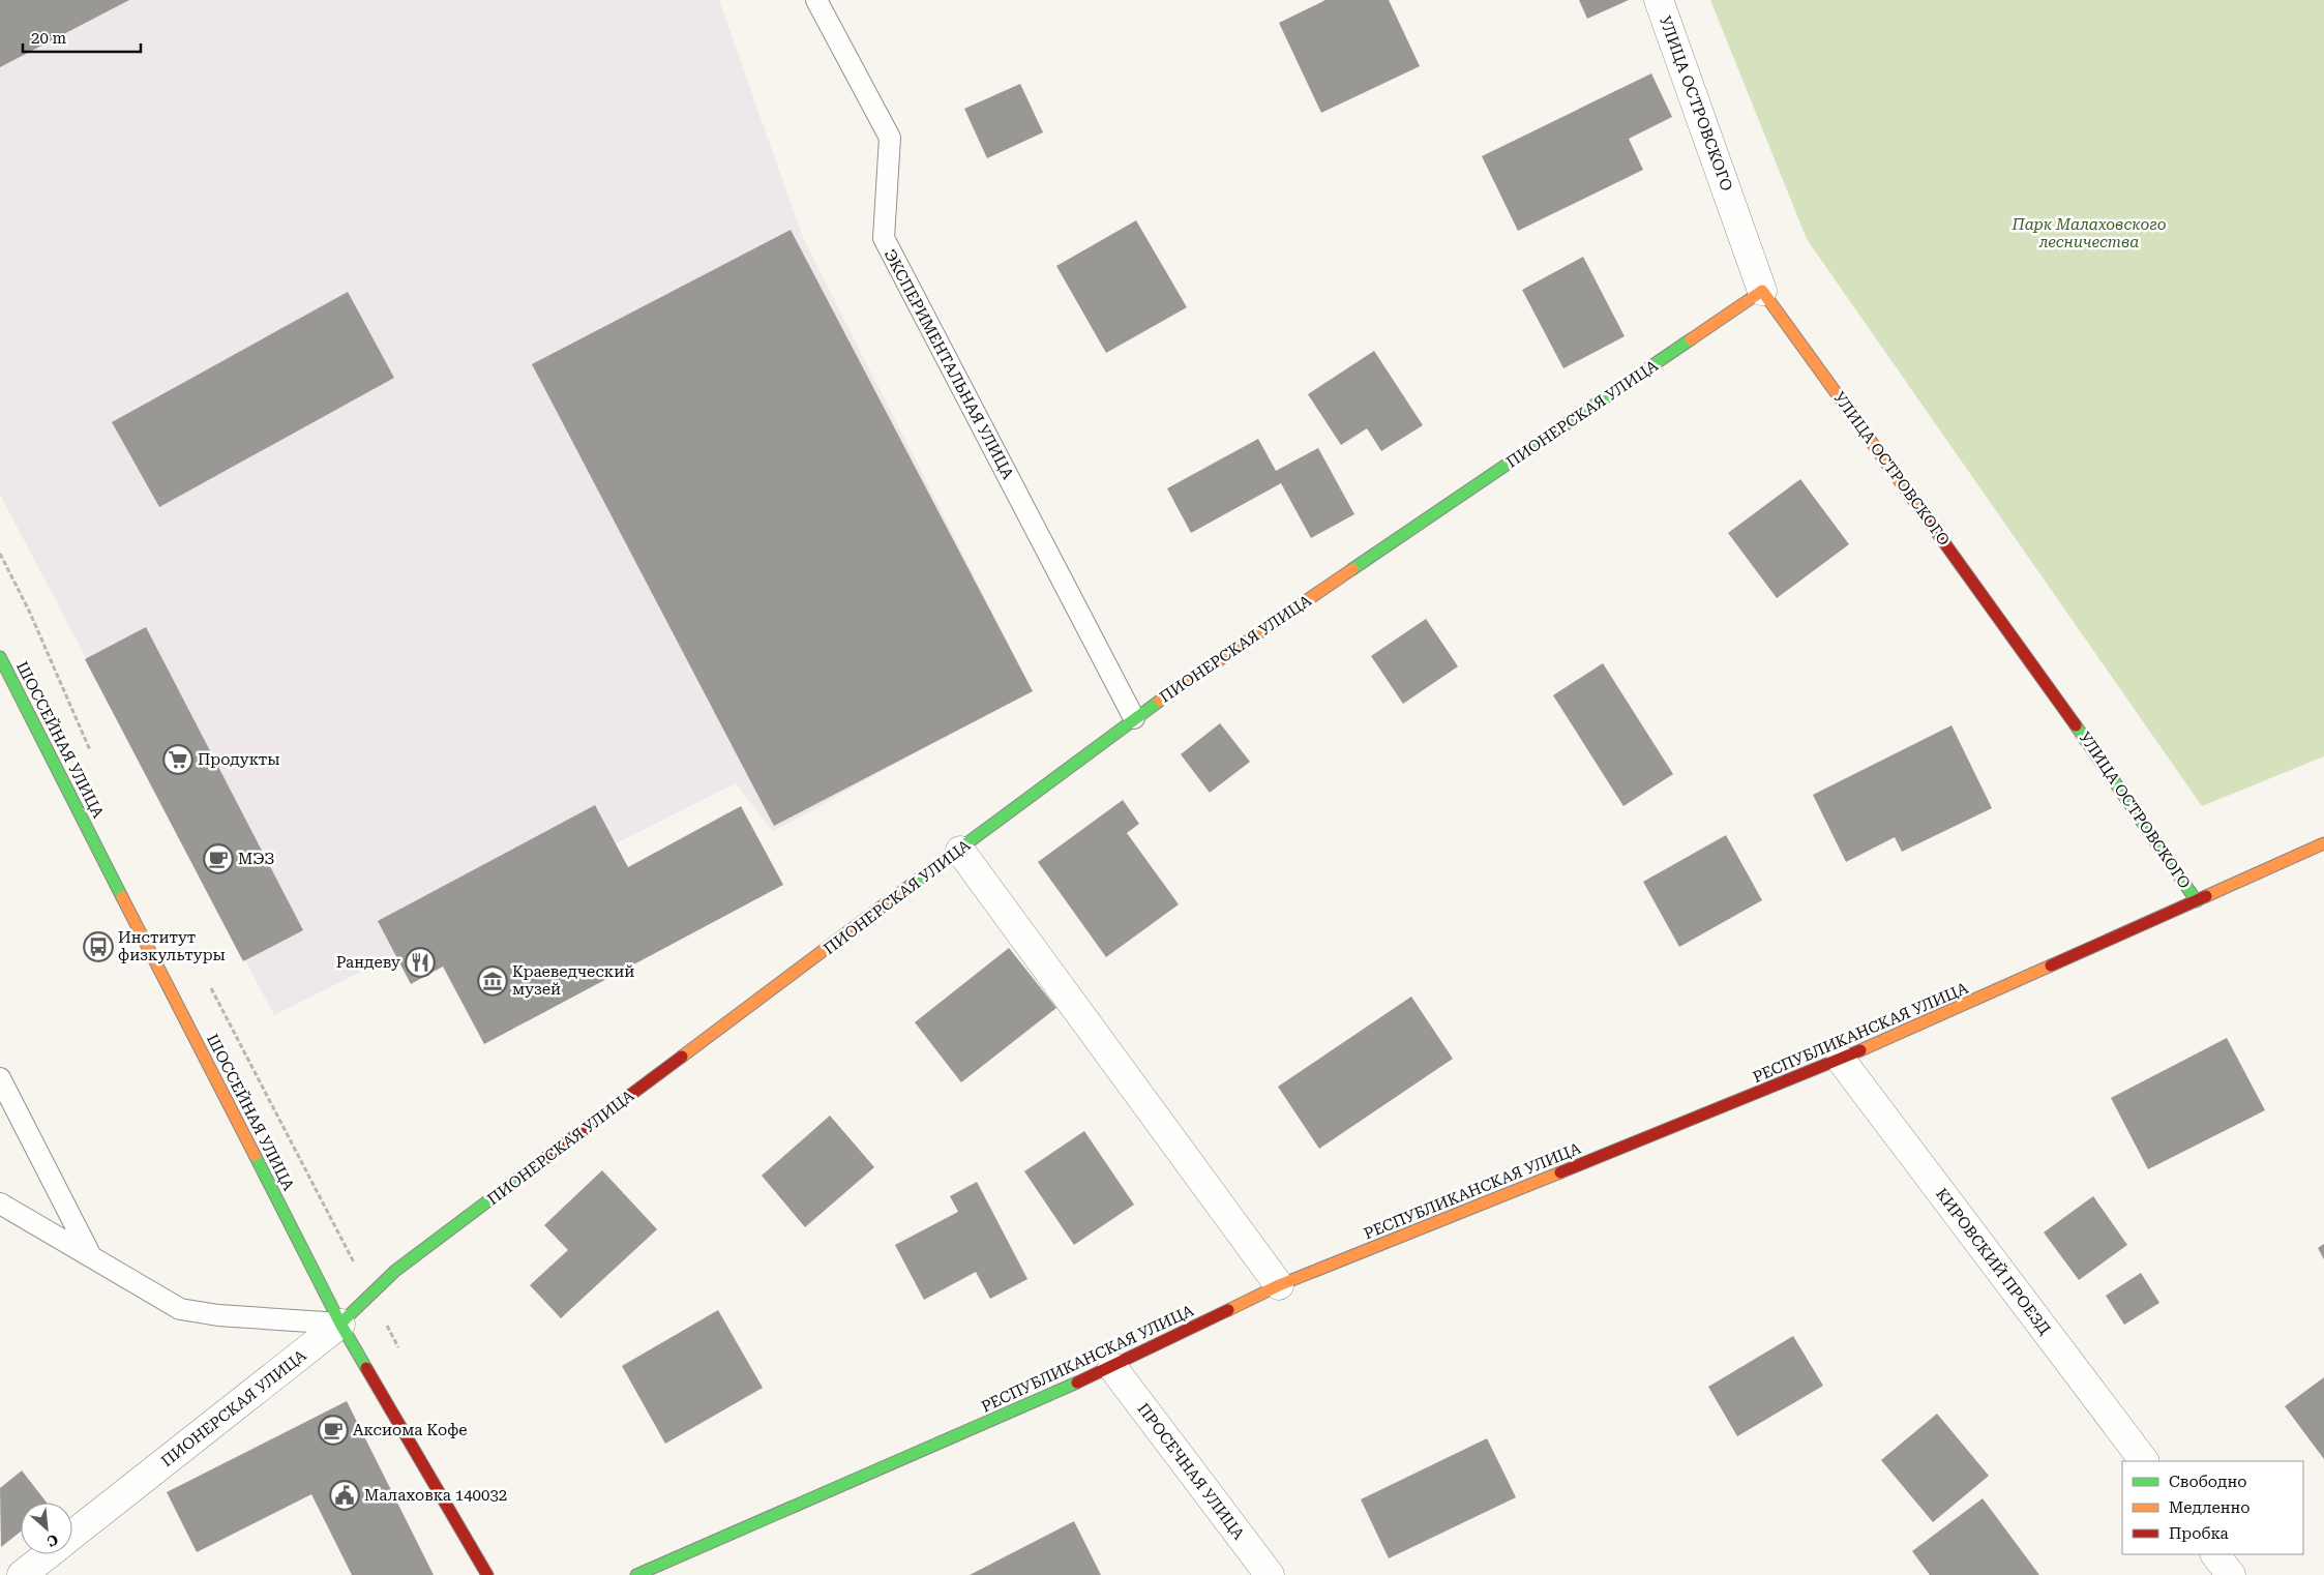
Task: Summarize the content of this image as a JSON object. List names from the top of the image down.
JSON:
{
  "streets": {
    "street": [
      "УЛИЦА ОСТРОВСКОГО",
      "ПИОНЕРСКАЯ УЛИЦА",
      "ШОССЕЙНАЯ УЛИЦА",
      "РЕСПУБЛИКАНСКАЯ УЛИЦА",
      "КИРОВСКИЙ ПРОЕЗД",
      "ПРОСЕЧНАЯ УЛИЦА"
    ],
    "lane": ["ЭКСПЕРИМЕНТАЛЬНАЯ УЛИЦА"]
  },
  "crossings": [
    ["УЛИЦА ОСТРОВСКОГО", "ПИОНЕРСКАЯ УЛИЦА"],
    ["УЛИЦА ОСТРОВСКОГО", "РЕСПУБЛИКАНСКАЯ УЛИЦА"],
    ["ЭКСПЕРИМЕНТАЛЬНАЯ УЛИЦА", "ПИОНЕРСКАЯ УЛИЦА"],
    ["ПИОНЕРСКАЯ УЛИЦА", "ШОССЕЙНАЯ УЛИЦА"],
    ["РЕСПУБЛИКАНСКАЯ УЛИЦА", "КИРОВСКИЙ ПРОЕЗД"],
    ["РЕСПУБЛИКАНСКАЯ УЛИЦА", "ПРОСЕЧНАЯ УЛИЦА"]
  ],
  "parks": ["Парк Малаховского лесничества"],
  "places": {
    "supermarket": ["Продукты"],
    "cafe": ["МЭЗ", "Аксиома Кофе"],
    "bus stop": ["Институт физкультуры"],
    "restaurant": ["Рандеву"],
    "museum": ["Краеведческий музей"],
    "public building": ["Малаховка 140032"]
  },
  "legend": ["Свободно", "Медленно", "Пробка"],
  "scale_bar": "20 m",
  "north": "bottom right"
}
